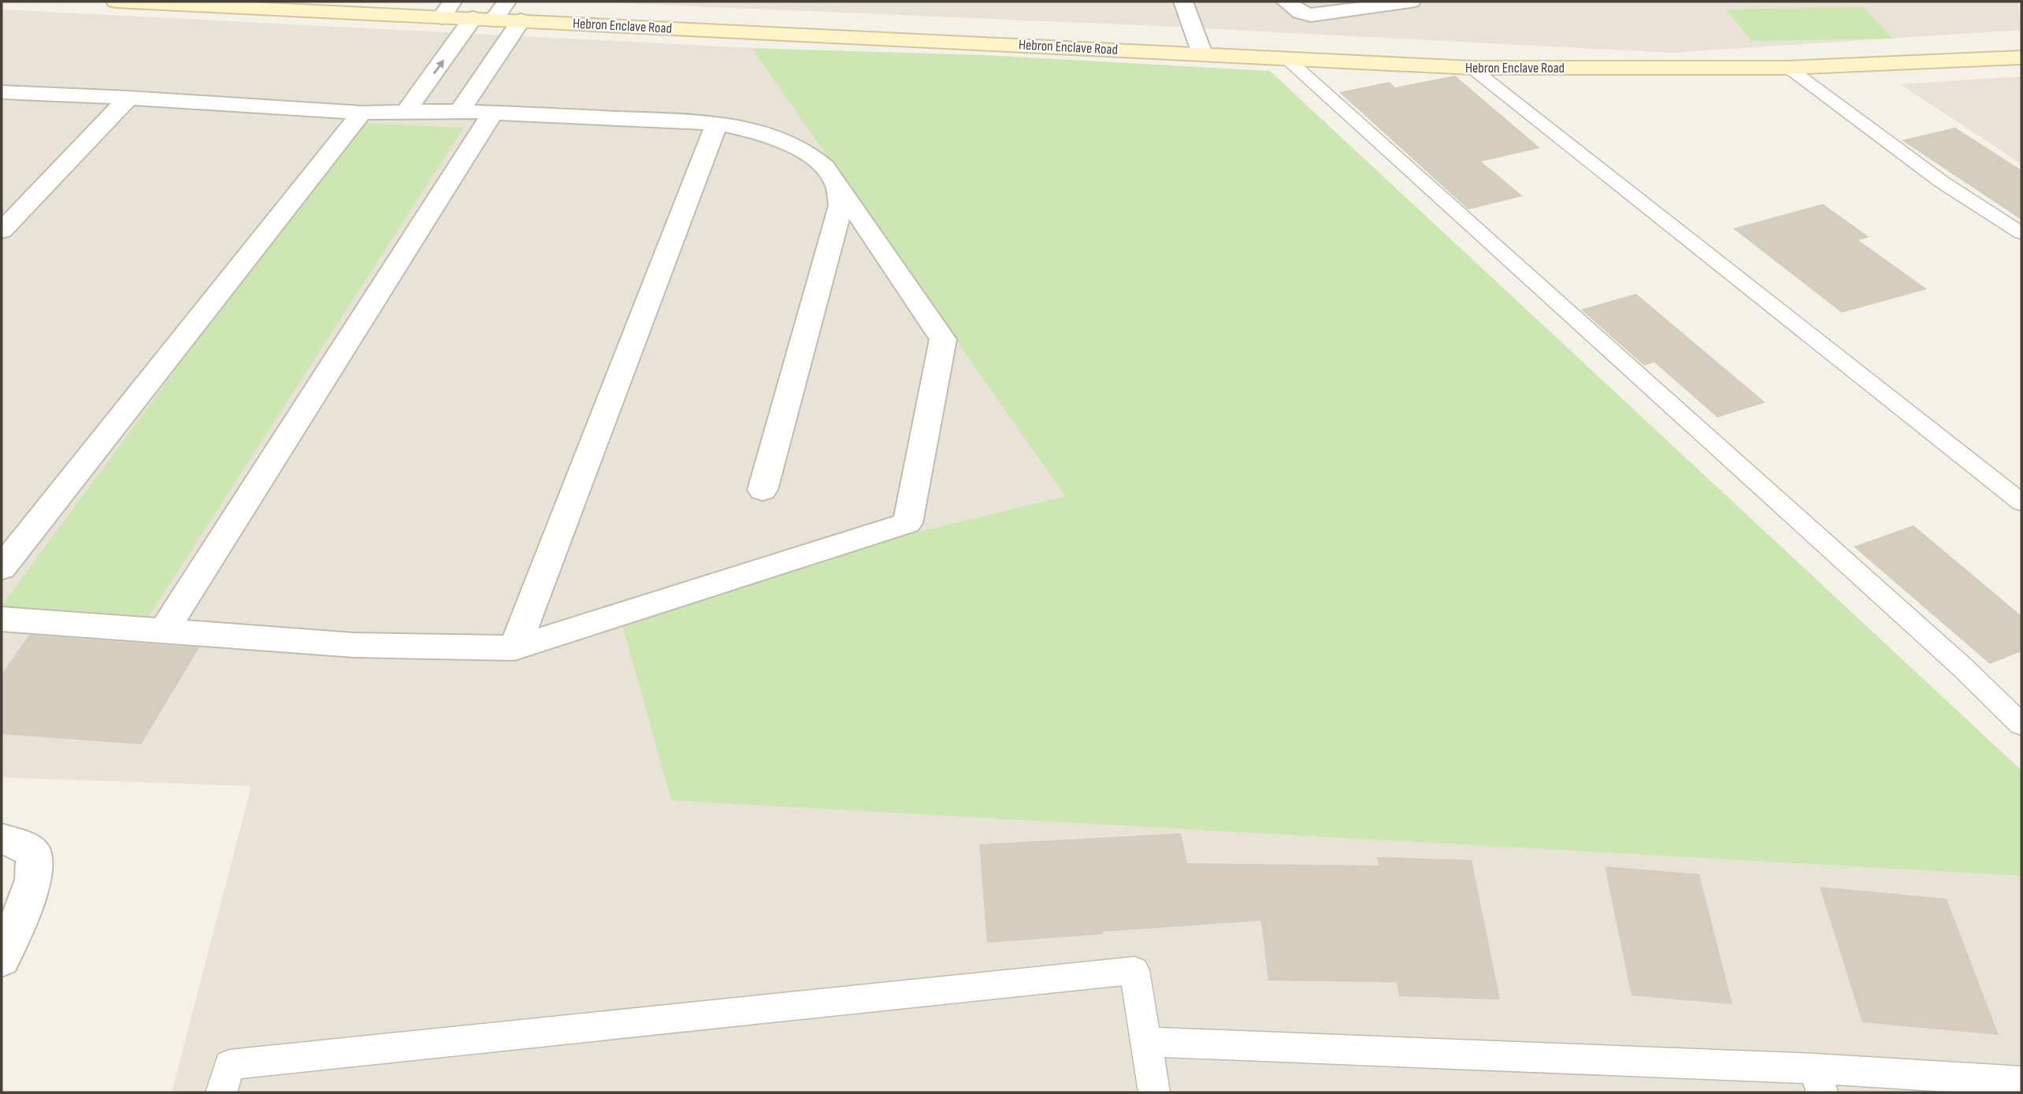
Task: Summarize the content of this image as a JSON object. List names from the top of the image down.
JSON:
{
  "streets": {
    "street": ["Hebron Enclave Road"]
  }
}
